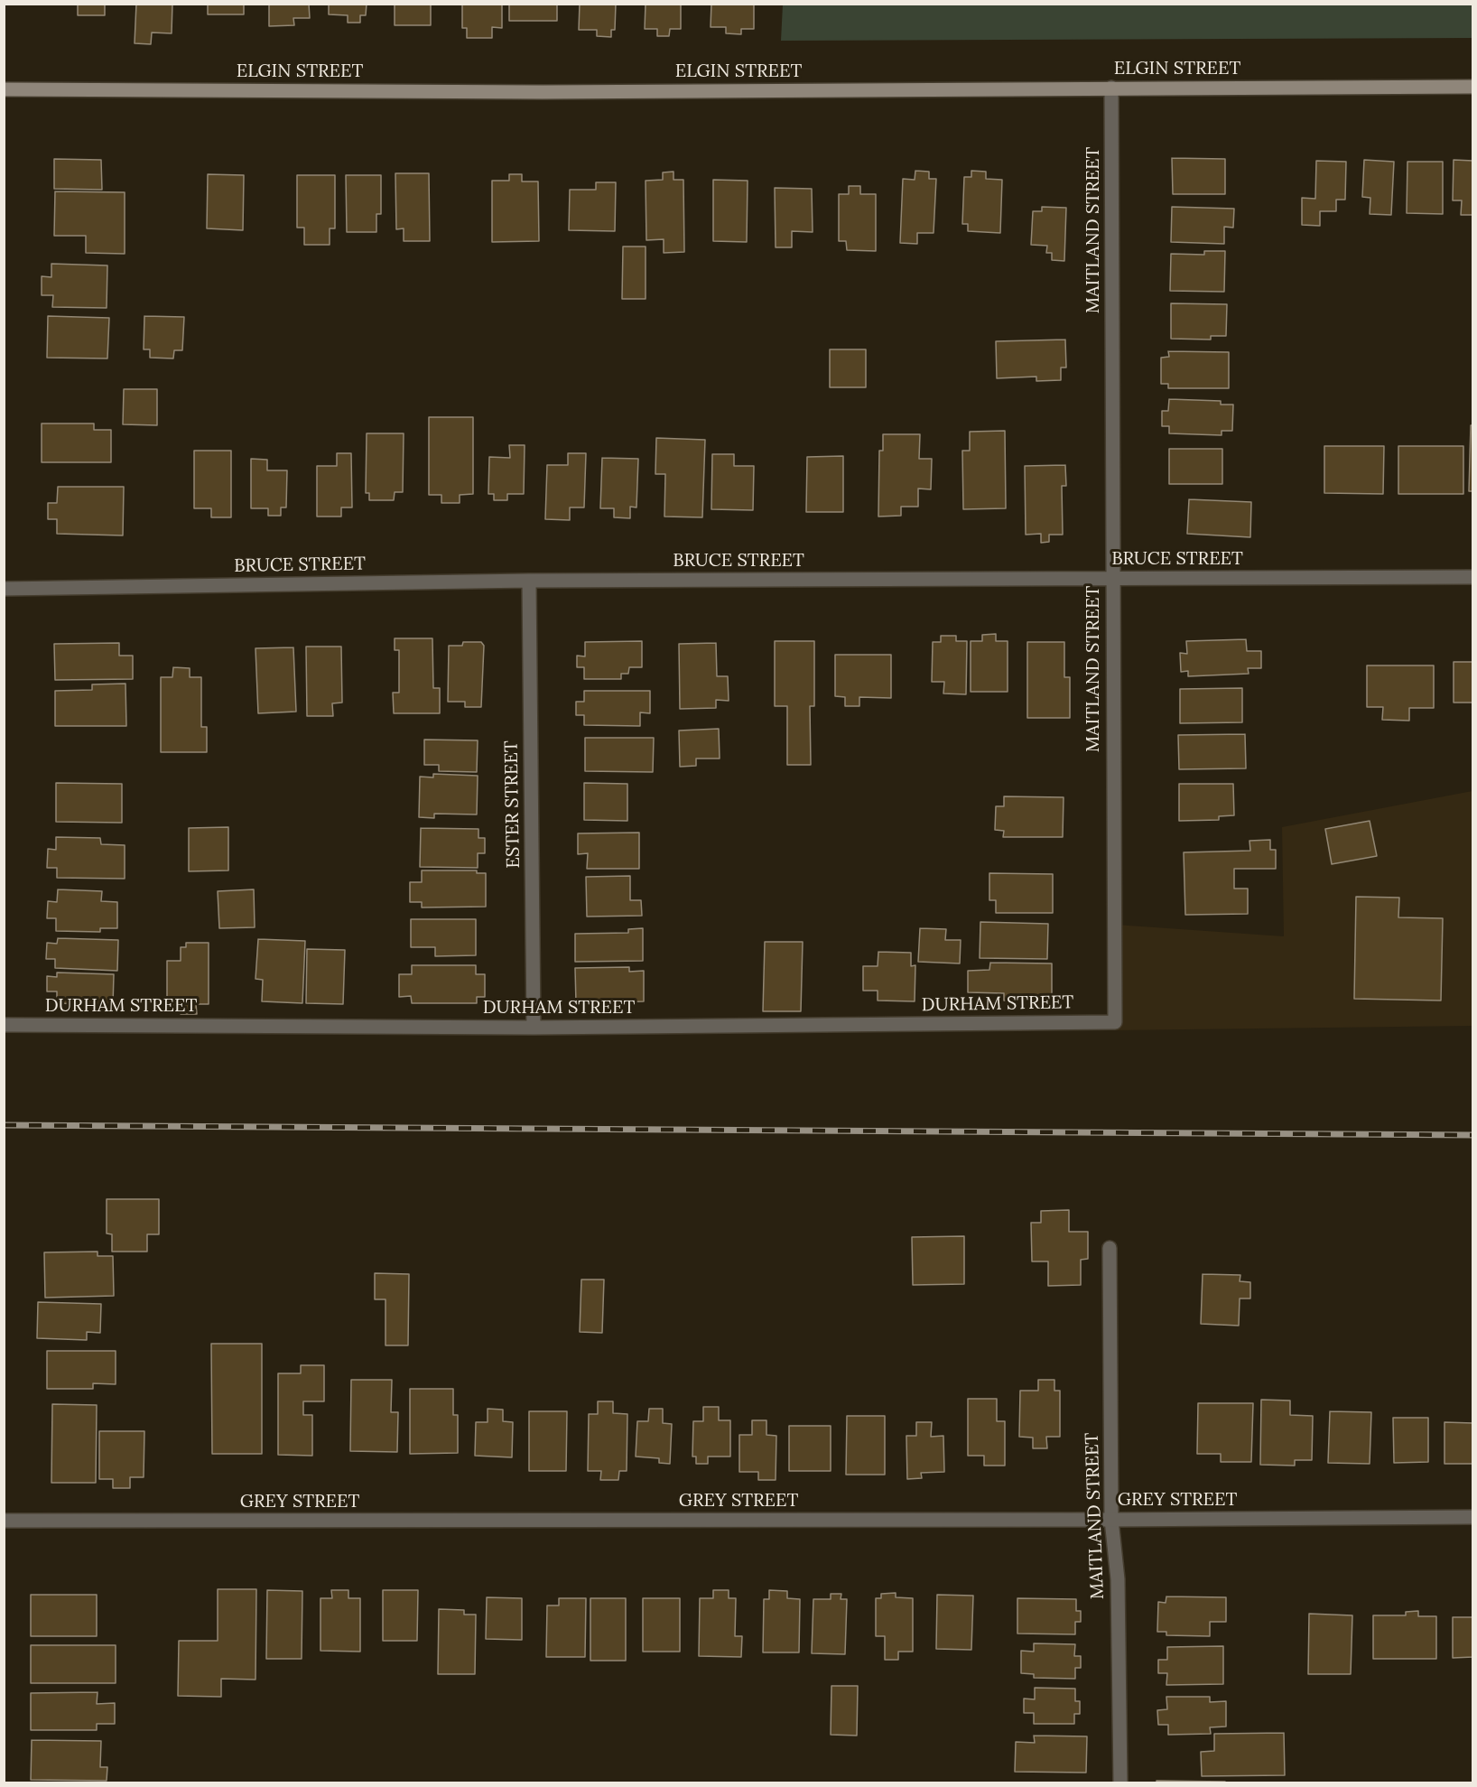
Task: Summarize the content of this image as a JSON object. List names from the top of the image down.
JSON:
{
  "streets": {
    "main road": ["ELGIN STREET"],
    "street": [
      "MAITLAND STREET",
      "BRUCE STREET",
      "ESTER STREET",
      "DURHAM STREET",
      "GREY STREET"
    ]
  },
  "crossings": [
    ["ELGIN STREET", "MAITLAND STREET"],
    ["MAITLAND STREET", "BRUCE STREET"],
    ["MAITLAND STREET", "DURHAM STREET"],
    ["MAITLAND STREET", "GREY STREET"],
    ["BRUCE STREET", "ESTER STREET"],
    ["ESTER STREET", "DURHAM STREET"]
  ]
}
